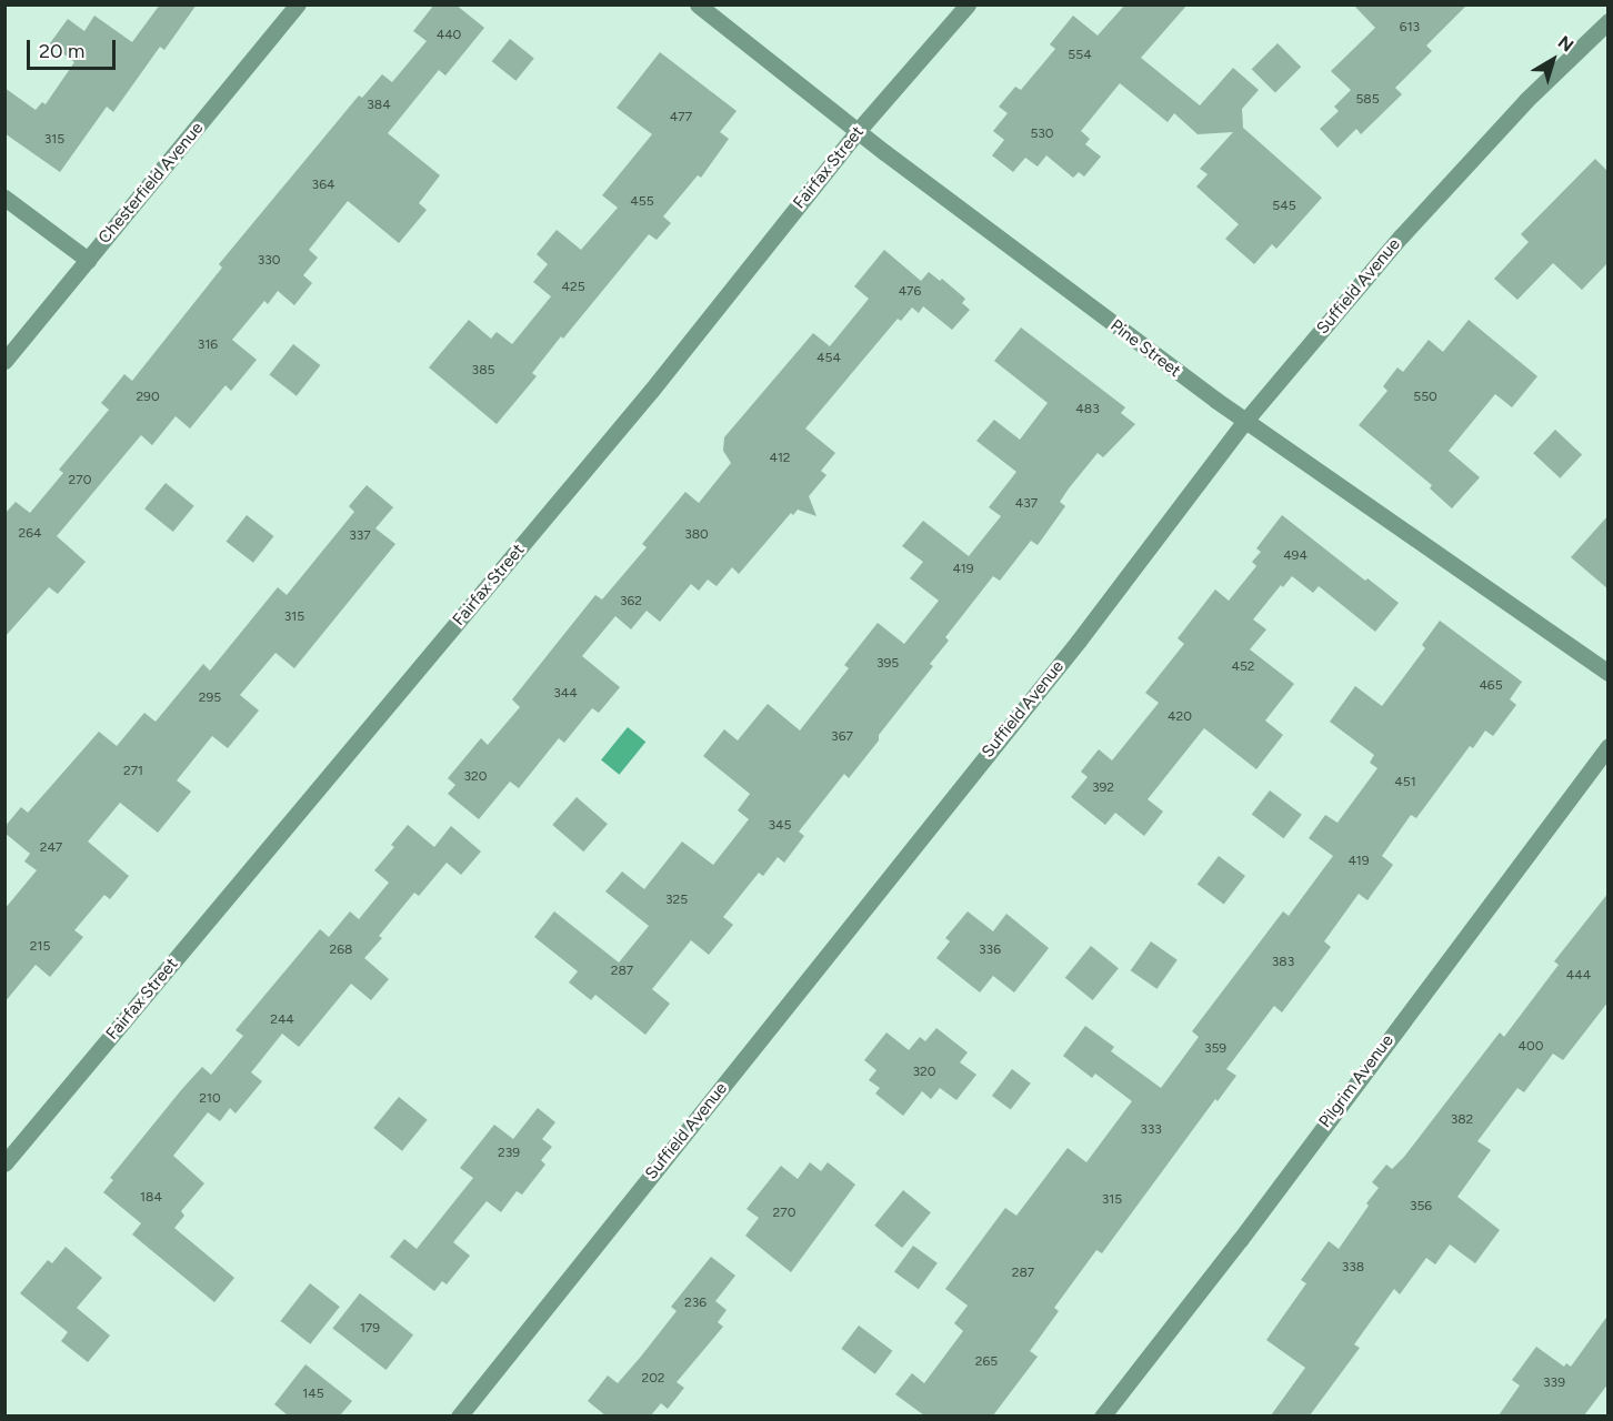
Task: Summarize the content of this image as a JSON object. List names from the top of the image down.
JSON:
{
  "streets": {
    "street": [
      "Fairfax Street",
      "Chesterfield Avenue",
      "Suffield Avenue",
      "Pine Street",
      "Pilgrim Avenue"
    ]
  },
  "crossings": [
    ["Fairfax Street", "Pine Street"],
    ["Suffield Avenue", "Pine Street"]
  ],
  "house_numbers": [
    "613",
    "440",
    "554",
    "585",
    "384",
    "477",
    "530",
    "315",
    "364",
    "455",
    "545",
    "330",
    "425",
    "476",
    "316",
    "454",
    "385",
    "290",
    "550",
    "483",
    "412",
    "270",
    "437",
    "264",
    "380",
    "337",
    "494",
    "419",
    "362",
    "315",
    "395",
    "452",
    "465",
    "344",
    "295",
    "420",
    "367",
    "271",
    "320",
    "451",
    "392",
    "345",
    "247",
    "419",
    "325",
    "215",
    "268",
    "336",
    "383",
    "287",
    "444",
    "244",
    "400",
    "359",
    "320",
    "210",
    "382",
    "333",
    "239",
    "184",
    "315",
    "356",
    "270",
    "338",
    "287",
    "236",
    "179",
    "265",
    "202",
    "339",
    "145"
  ],
  "scale_bar": "20 m",
  "north": "top right"
}
